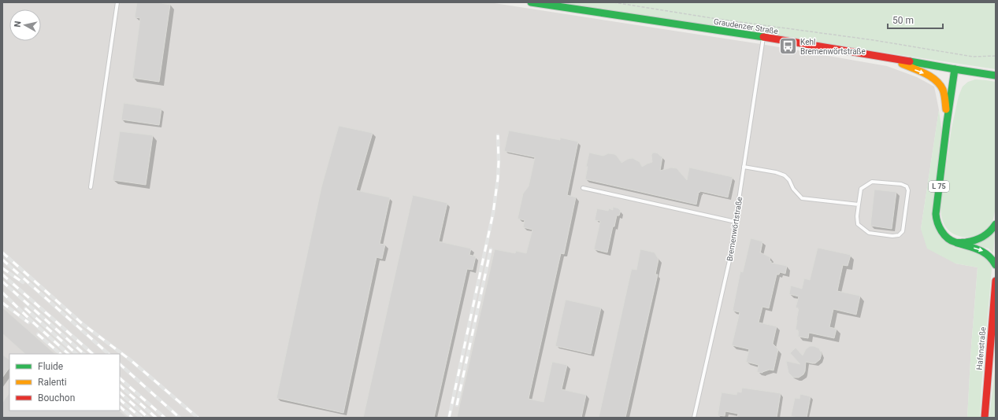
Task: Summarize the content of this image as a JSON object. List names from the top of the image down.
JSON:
{
  "streets": {
    "street": ["Graudenzer Straße", "L 75", "Hafenstraße"],
    "lane": ["Bremenwörtstraße"]
  },
  "crossings": [
    ["Graudenzer Straße", "L 75"],
    ["Graudenzer Straße", "Bremenwörtstraße"]
  ],
  "places": {
    "bus stop": ["Kehl Bremenwörtstraße"]
  },
  "legend": ["Fluide", "Ralenti", "Bouchon"],
  "scale_bar": "50 m",
  "north": "left"
}
